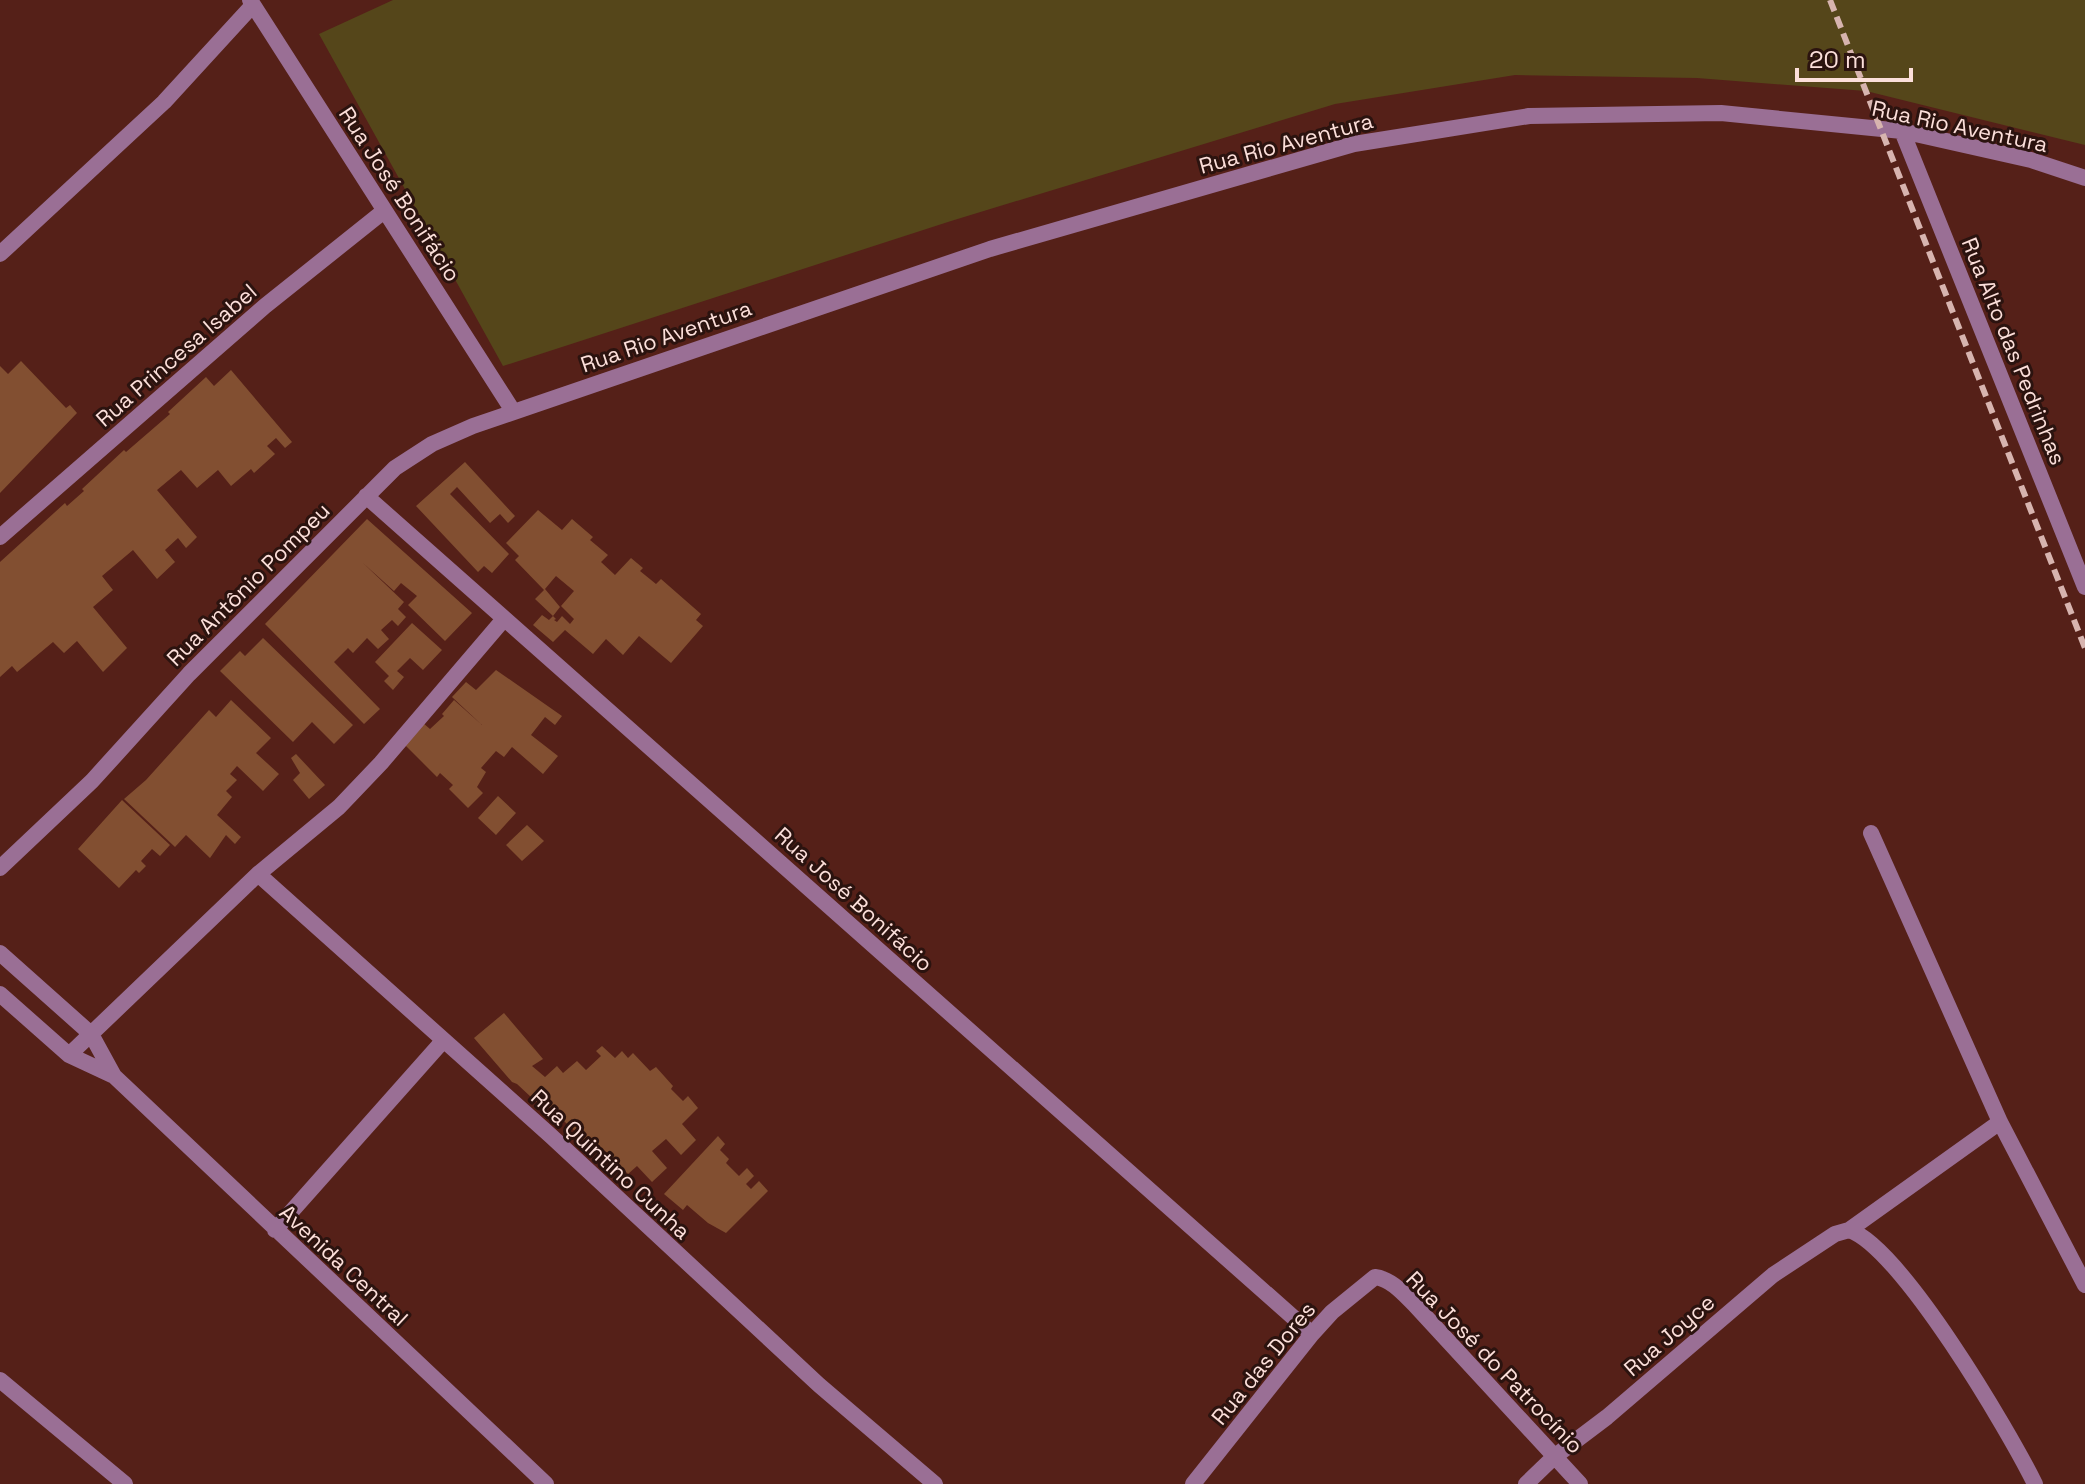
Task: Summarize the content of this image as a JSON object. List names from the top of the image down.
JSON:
{
  "streets": {
    "street": [
      "Rua Rio Aventura",
      "Rua José Bonifácio",
      "Rua Alto das Pedrinhas",
      "Rua Princesa Isabel",
      "Rua Antônio Pompeu",
      "Rua Quintino Cunha",
      "Avenida Central",
      "Rua Joyce",
      "Rua José do Patrocínio",
      "Rua das Dores"
    ]
  },
  "crossings": [
    ["Rua Rio Aventura", "Rua Alto das Pedrinhas"],
    ["Rua Rio Aventura", "Rua Antônio Pompeu"],
    ["Rua José Bonifácio", "Rua Princesa Isabel"],
    ["Rua José Bonifácio", "Rua Antônio Pompeu"],
    ["Rua José Bonifácio", "Rua das Dores"],
    ["Rua Joyce", "Rua José do Patrocínio"],
    ["Rua José do Patrocínio", "Rua das Dores"]
  ],
  "scale_bar": "20 m"
}
